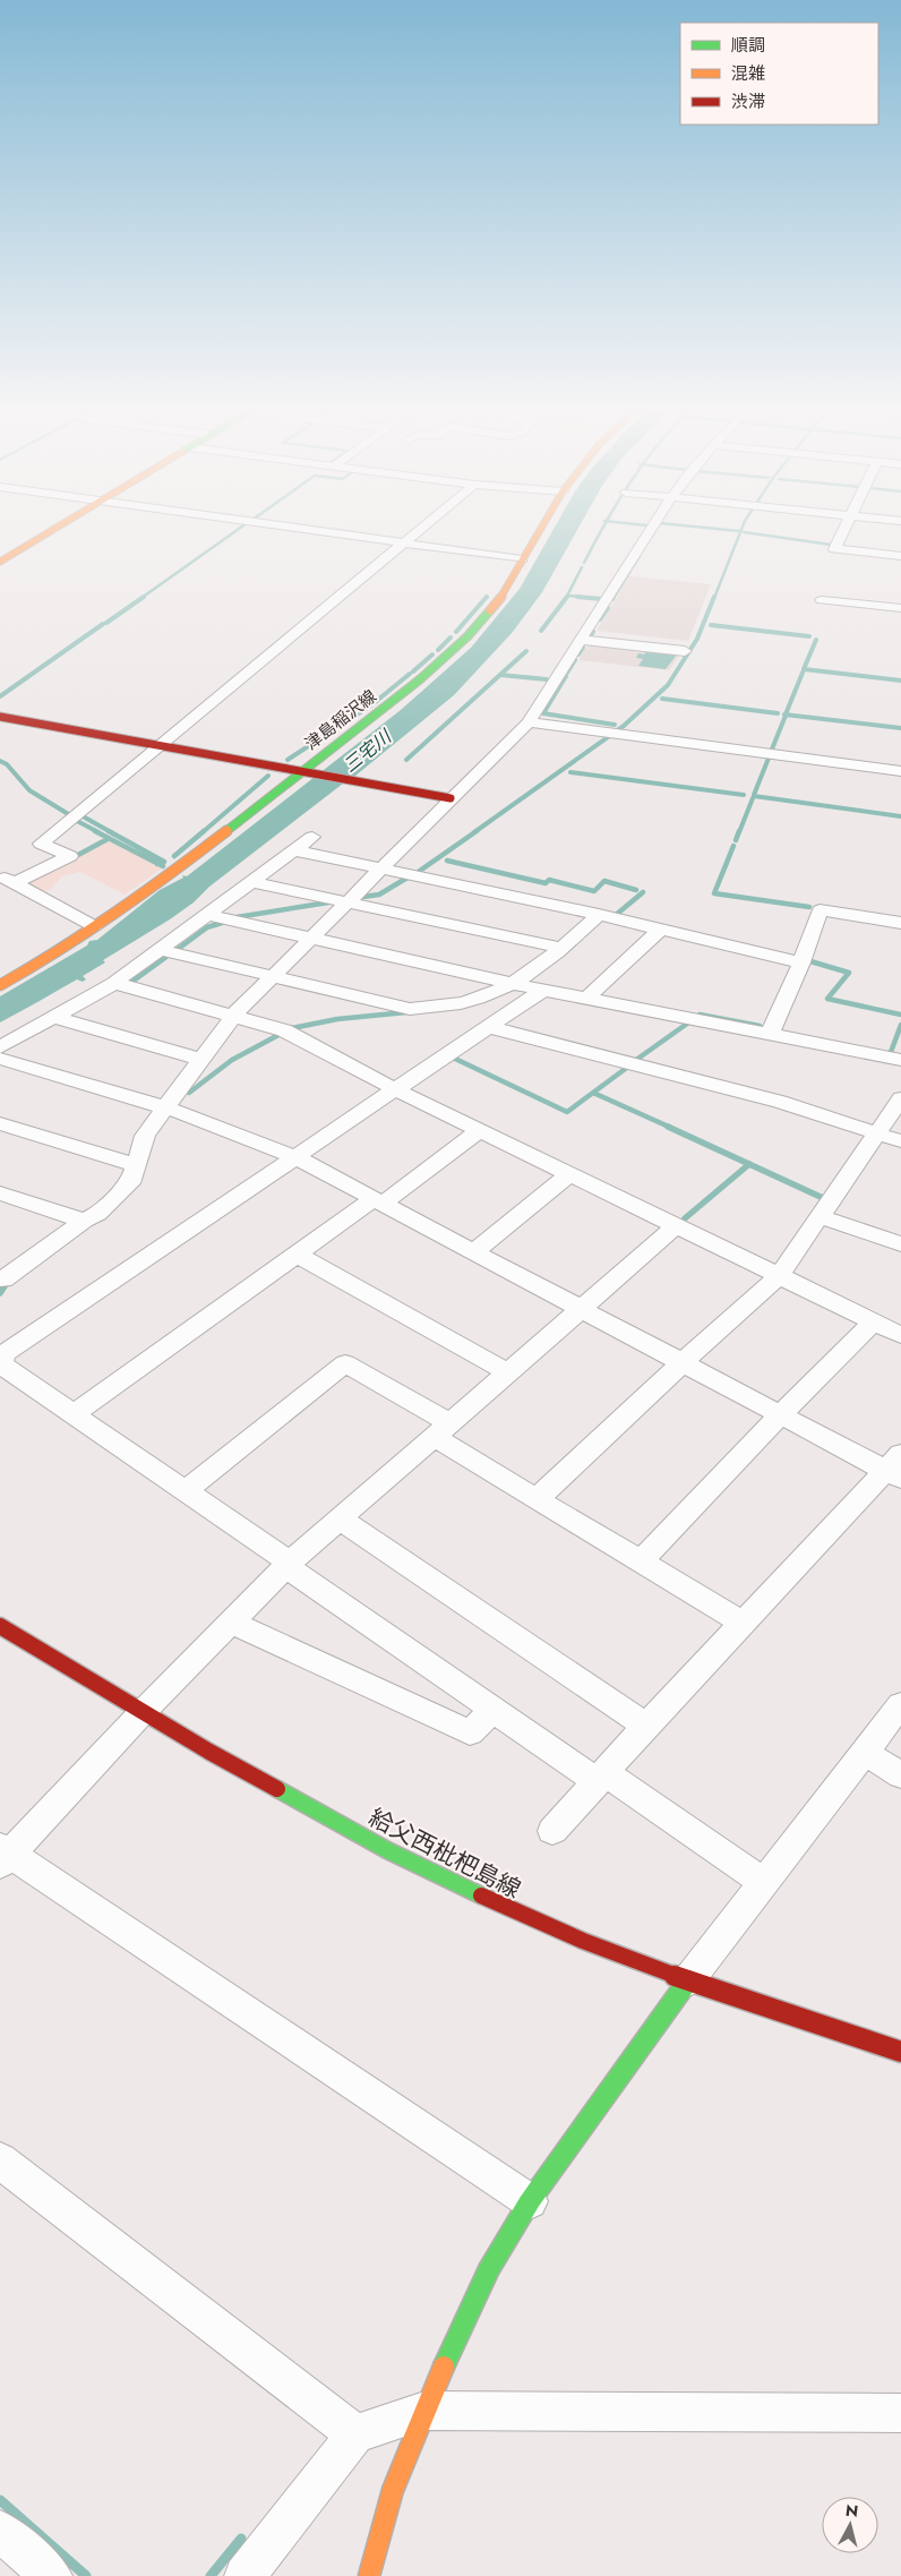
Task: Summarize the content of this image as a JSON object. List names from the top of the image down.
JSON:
{
  "streets": {
    "main road": ["津島稲沢線", "給父西枇杷島線"]
  },
  "water": ["三宅川"],
  "legend": ["順調", "混雑", "渋滞"],
  "north": "top"
}
